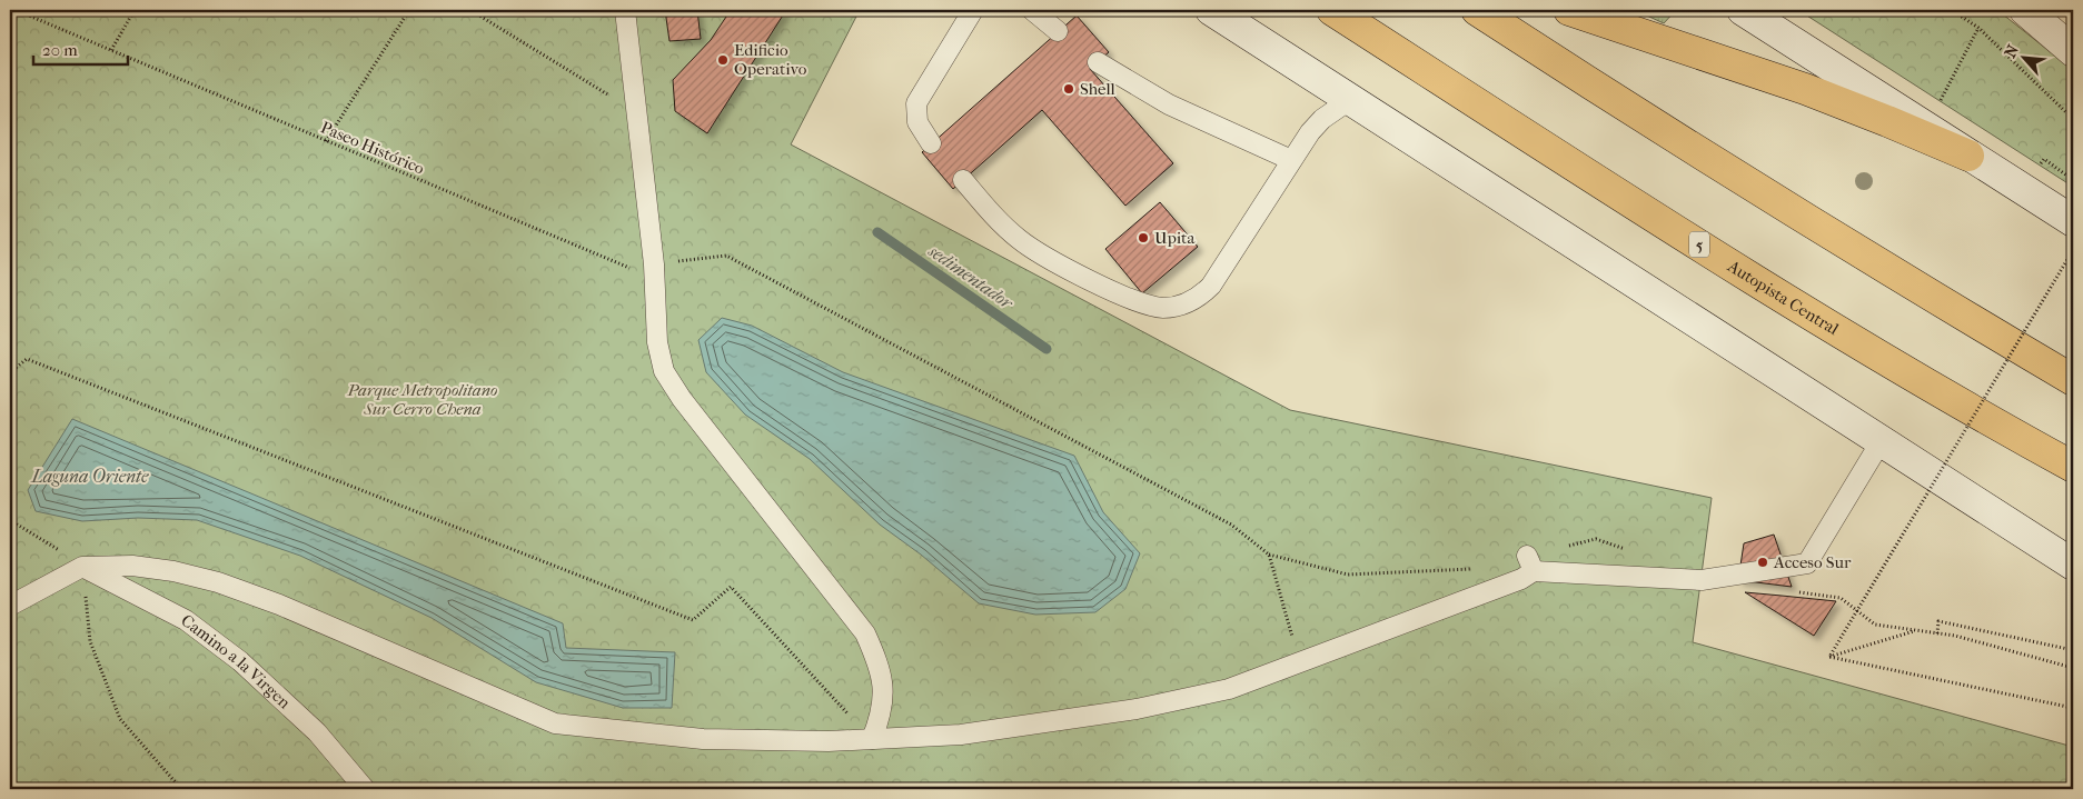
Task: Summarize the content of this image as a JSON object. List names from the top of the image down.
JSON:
{
  "streets": {
    "highway": ["5", "Autopista Central"],
    "lane": ["Camino a la Virgen"],
    "path": ["Paseo Histórico"]
  },
  "water": ["sedimentador", "Laguna Oriente"],
  "parks": ["Parque Metropolitano Sur Cerro Chena"],
  "places": [
    "Edificio Operativo",
    "Shell",
    "Upita",
    "Acceso Sur"
  ],
  "scale_bar": "20 m",
  "north": "top left"
}
